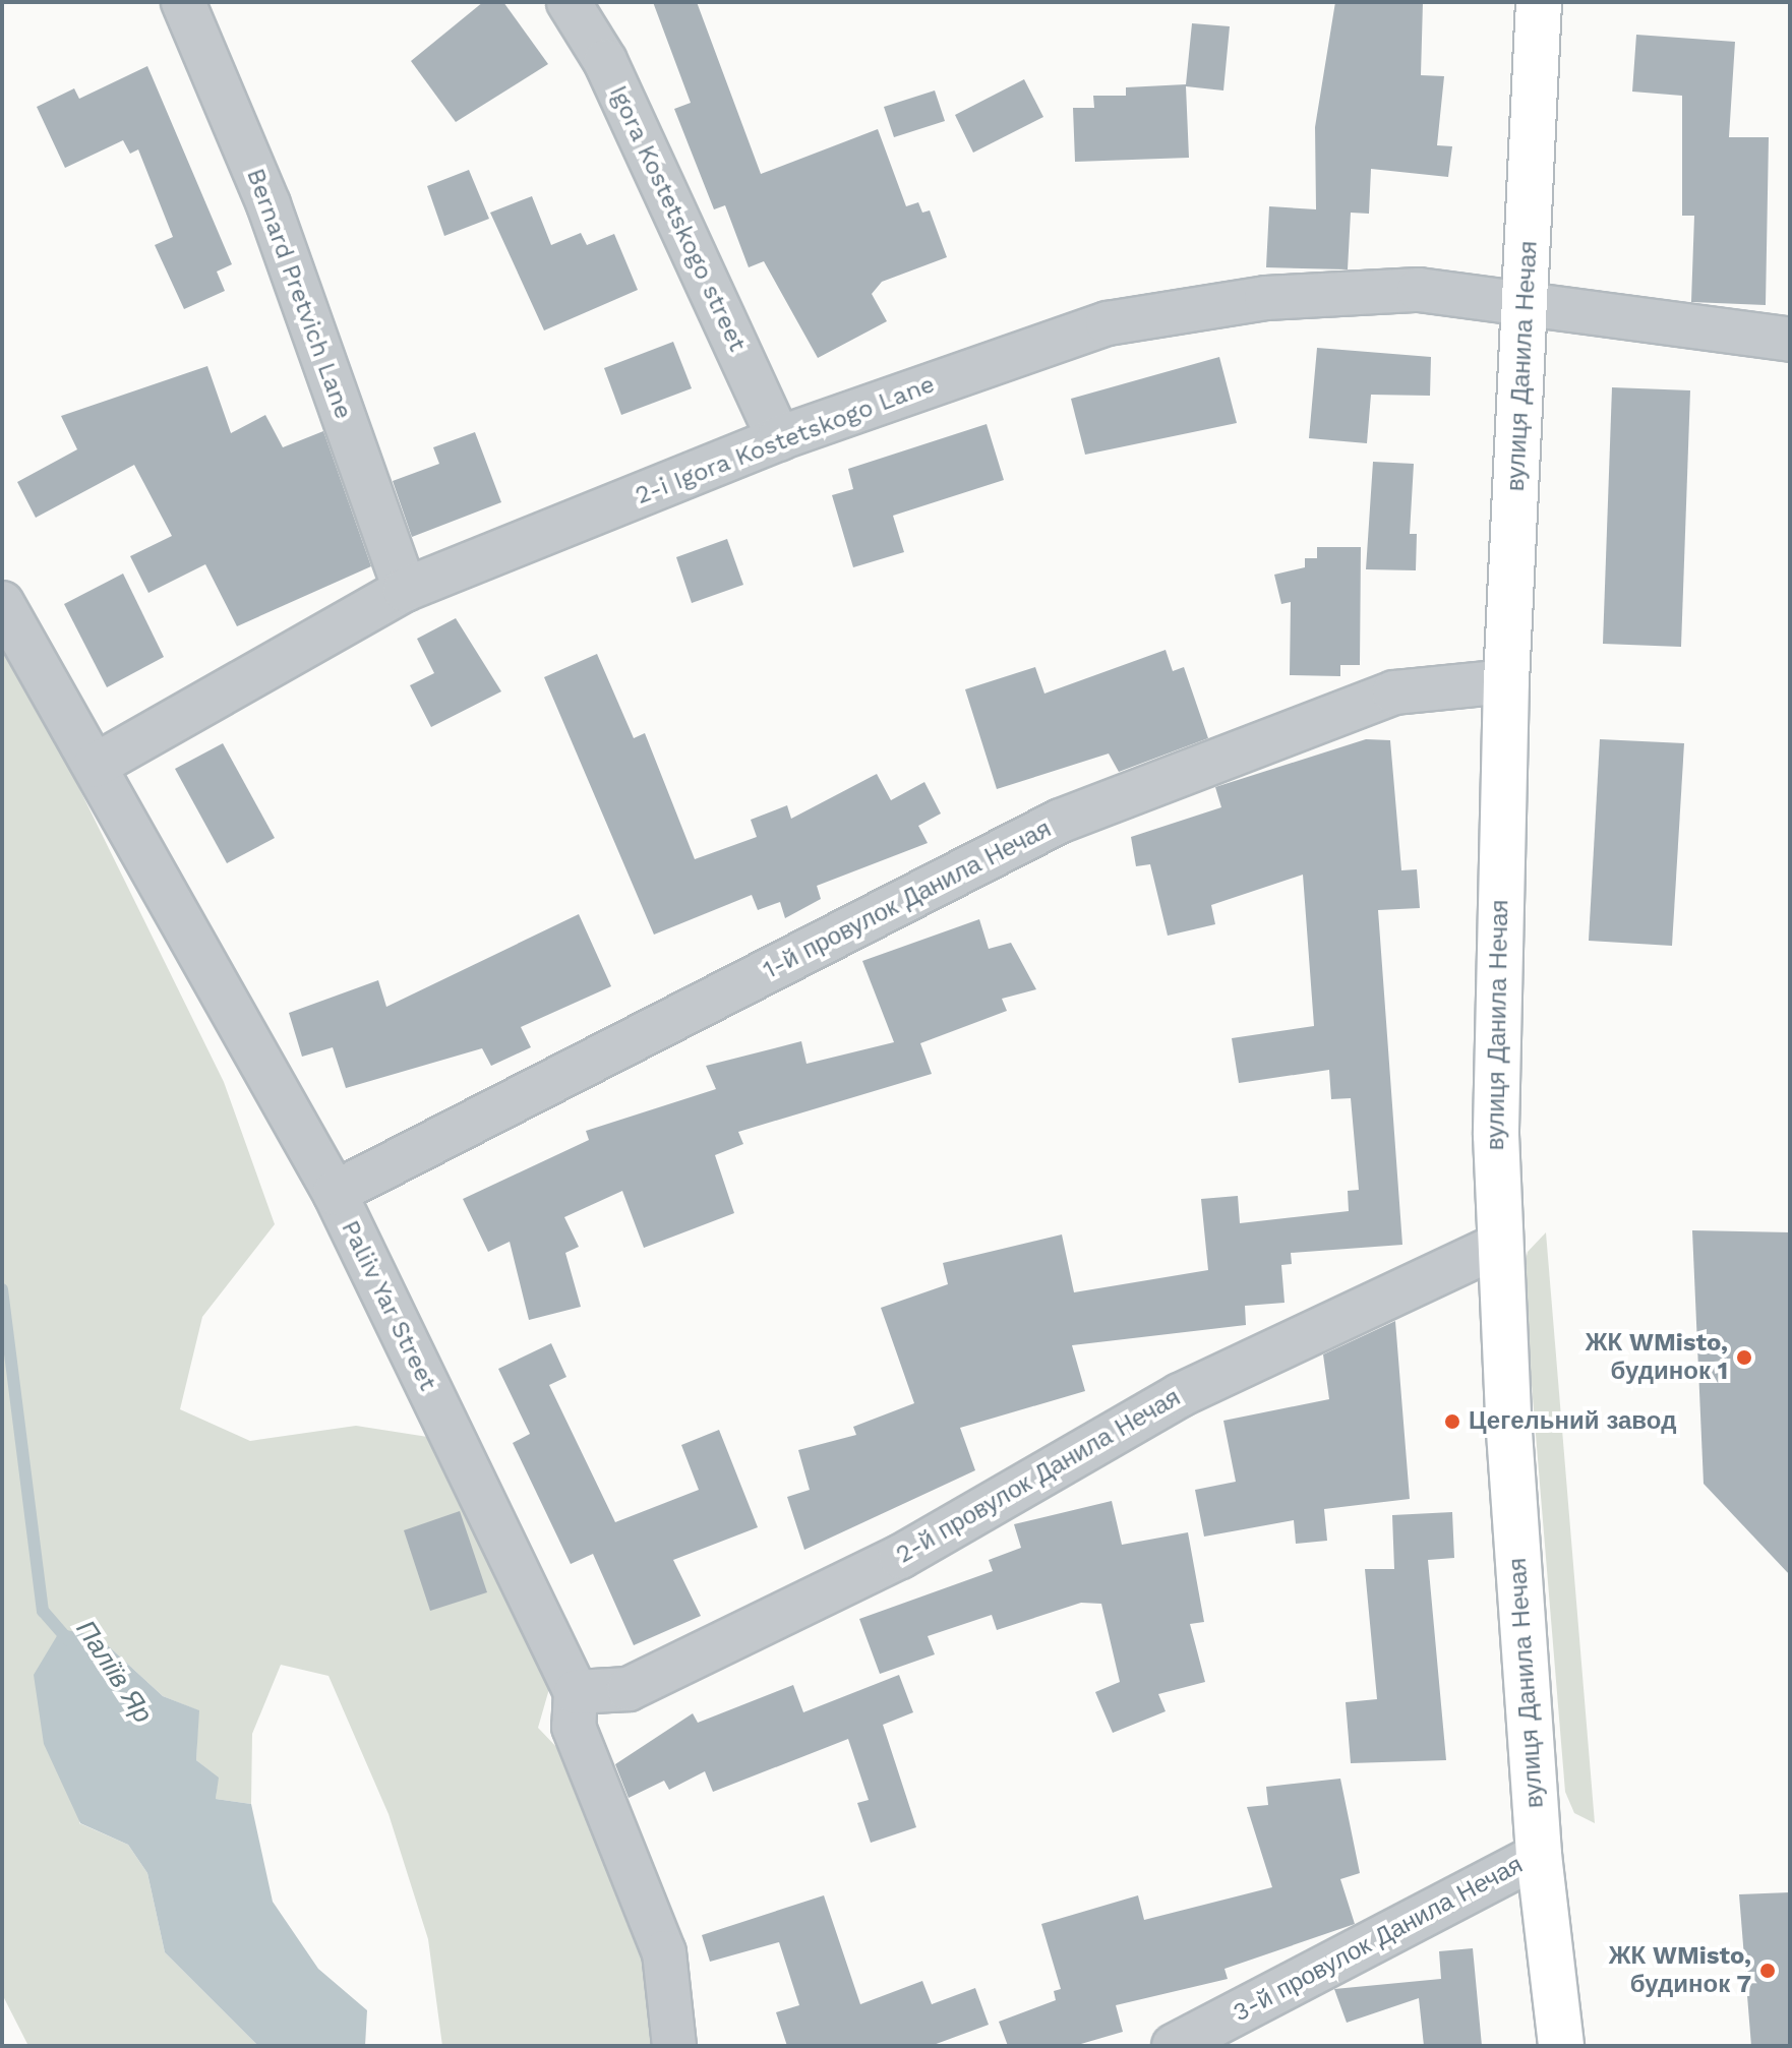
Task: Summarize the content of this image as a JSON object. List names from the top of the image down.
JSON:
{
  "streets": {
    "main road": ["вулиця Данила Нечая"],
    "street": [
      "Igora Kostetskogo street",
      "Bernard Pretvich Lane",
      "2-i Igora Kostetskogo Lane",
      "1-й провулок Данила Нечая",
      "Paliiv Yar Street",
      "2-й провулок Данила Нечая",
      "3-й провулок Данила Нечая"
    ]
  },
  "crossings": [
    ["Igora Kostetskogo street", "2-i Igora Kostetskogo Lane"],
    ["Bernard Pretvich Lane", "2-i Igora Kostetskogo Lane"],
    ["вулиця Данила Нечая", "2-i Igora Kostetskogo Lane"],
    ["вулиця Данила Нечая", "1-й провулок Данила Нечая"],
    ["вулиця Данила Нечая", "2-й провулок Данила Нечая"],
    ["вулиця Данила Нечая", "3-й провулок Данила Нечая"],
    ["2-i Igora Kostetskogo Lane", "Paliiv Yar Street"],
    ["1-й провулок Данила Нечая", "Paliiv Yar Street"],
    ["Paliiv Yar Street", "2-й провулок Данила Нечая"]
  ],
  "water": ["Паліїв Яр"],
  "places": ["ЖК WMisto, будинок 1", "Цегельний завод", "ЖК WMisto, будинок 7"]
}
